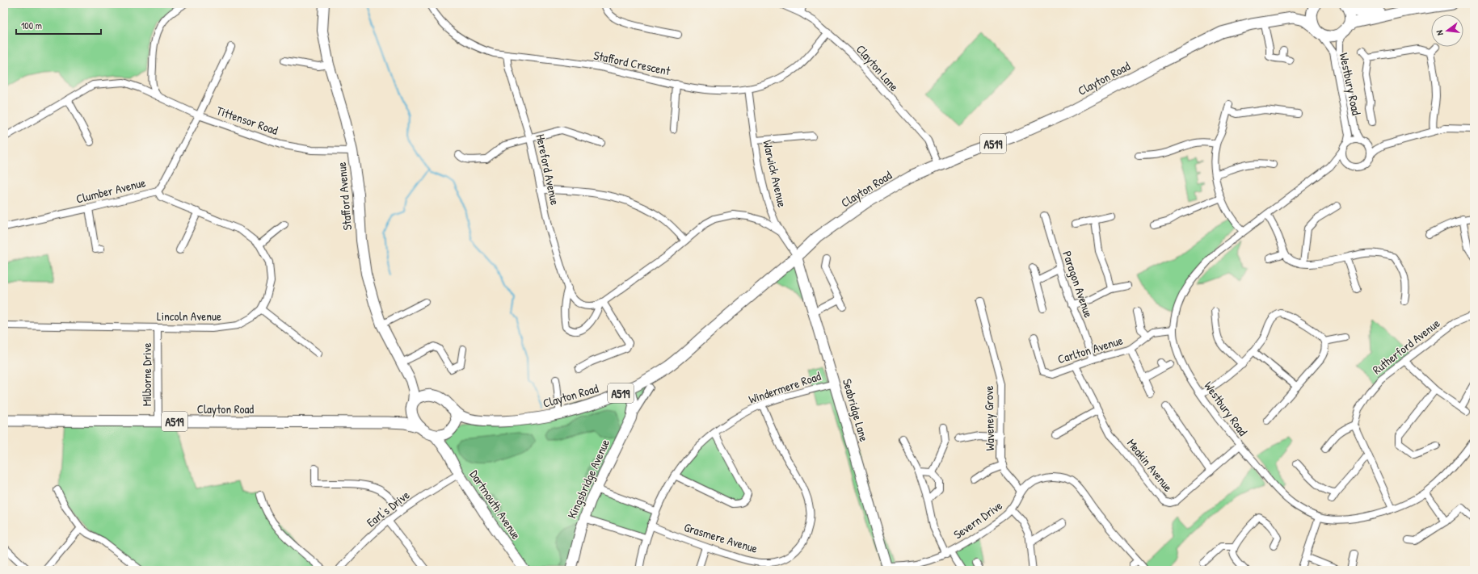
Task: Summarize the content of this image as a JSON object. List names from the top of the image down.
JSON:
{
  "streets": {
    "main road": ["Clayton Road", "A519"],
    "street": [
      "Stafford Crescent",
      "Clayton Lane",
      "Westbury Road",
      "Tittensor Road",
      "Hereford Avenue",
      "Warwick Avenue",
      "Clumber Avenue",
      "Stafford Avenue",
      "Paragon Avenue",
      "Lincoln Avenue",
      "Rutherford Avenue",
      "Carlton Avenue",
      "Milborne Drive",
      "Windermere Road",
      "Seabridge Lane",
      "Waveney Grove",
      "Meakin Avenue",
      "Kingsbridge Avenue",
      "Dartmouth Avenue",
      "Earl's Drive",
      "Severn Drive",
      "Grasmere Avenue"
    ]
  },
  "crossings": [
    ["Stafford Crescent", "Clayton Lane"],
    ["Stafford Crescent", "Hereford Avenue"],
    ["Stafford Crescent", "Warwick Avenue"],
    ["Clayton Lane", "Clayton Road"],
    ["Clayton Road", "Westbury Road"],
    ["Clayton Road", "A519"],
    ["Clayton Road", "Warwick Avenue"],
    ["Clayton Road", "Stafford Avenue"],
    ["Clayton Road", "Milborne Drive"],
    ["Clayton Road", "Seabridge Lane"],
    ["Clayton Road", "Kingsbridge Avenue"],
    ["Clayton Road", "Dartmouth Avenue"],
    ["Westbury Road", "Carlton Avenue"],
    ["Westbury Road", "Meakin Avenue"],
    ["Tittensor Road", "Clumber Avenue"],
    ["Tittensor Road", "Stafford Avenue"],
    ["A519", "Stafford Avenue"],
    ["A519", "Dartmouth Avenue"],
    ["Hereford Avenue", "Warwick Avenue"],
    ["Warwick Avenue", "Seabridge Lane"],
    ["Clumber Avenue", "Lincoln Avenue"],
    ["Stafford Avenue", "Dartmouth Avenue"],
    ["Paragon Avenue", "Carlton Avenue"],
    ["Lincoln Avenue", "Milborne Drive"],
    ["Carlton Avenue", "Meakin Avenue"],
    ["Windermere Road", "Seabridge Lane"],
    ["Windermere Road", "Grasmere Avenue"],
    ["Seabridge Lane", "Severn Drive"],
    ["Waveney Grove", "Severn Drive"],
    ["Dartmouth Avenue", "Earl's Drive"]
  ],
  "scale_bar": "100 m",
  "north": "left"
}
